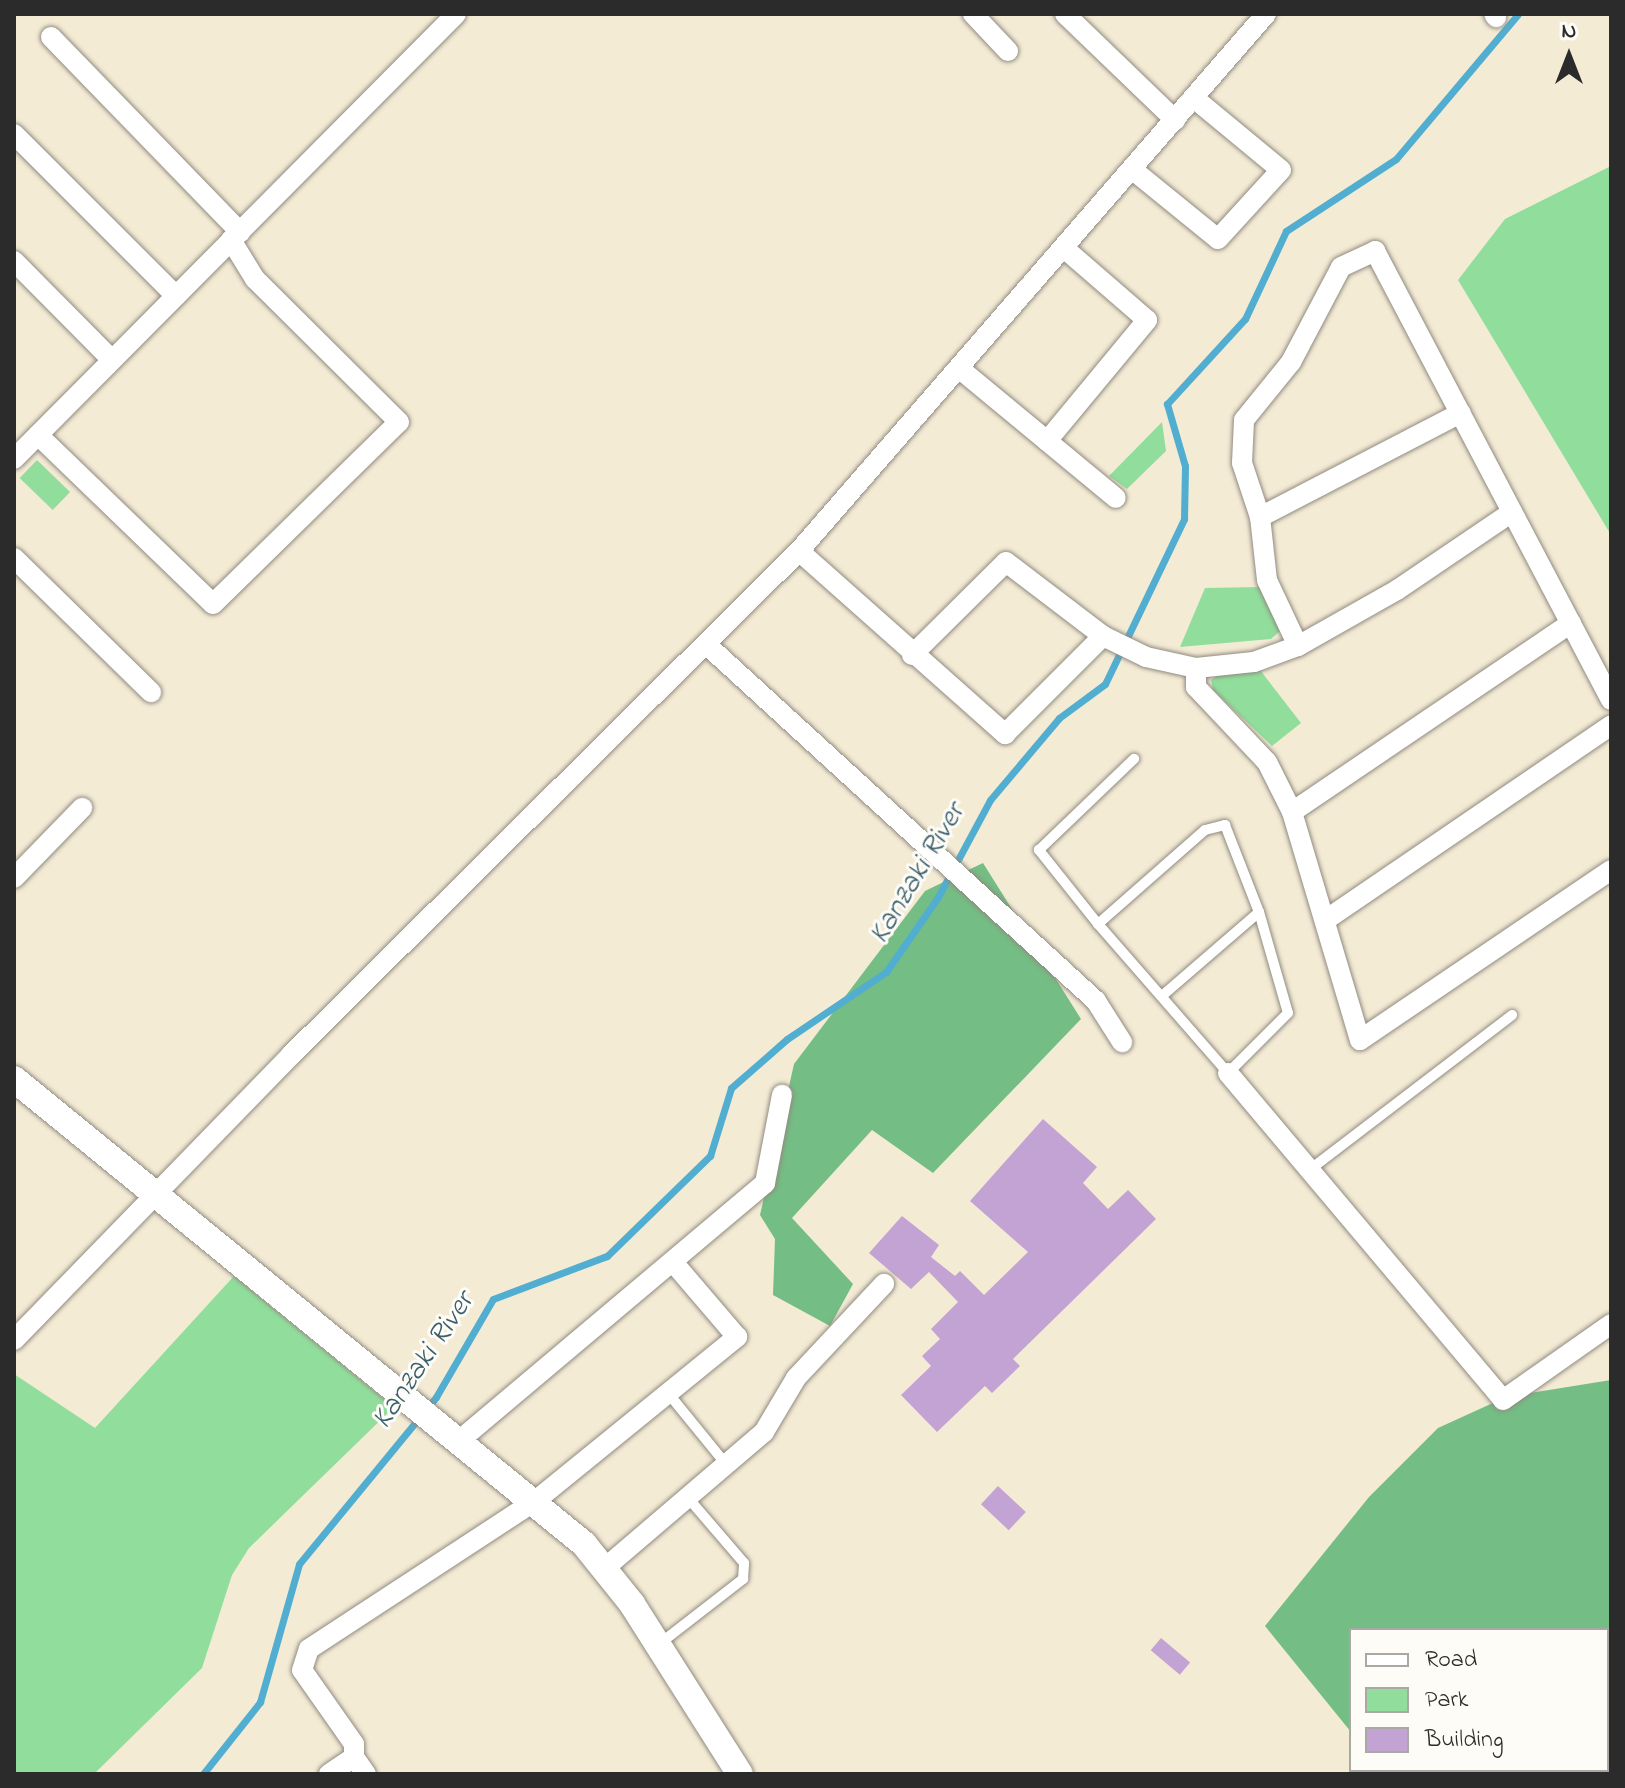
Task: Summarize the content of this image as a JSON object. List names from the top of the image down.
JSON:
{
  "water": ["Kanzaki River"],
  "legend": ["Road", "Park", "Building"],
  "north": "top"
}
